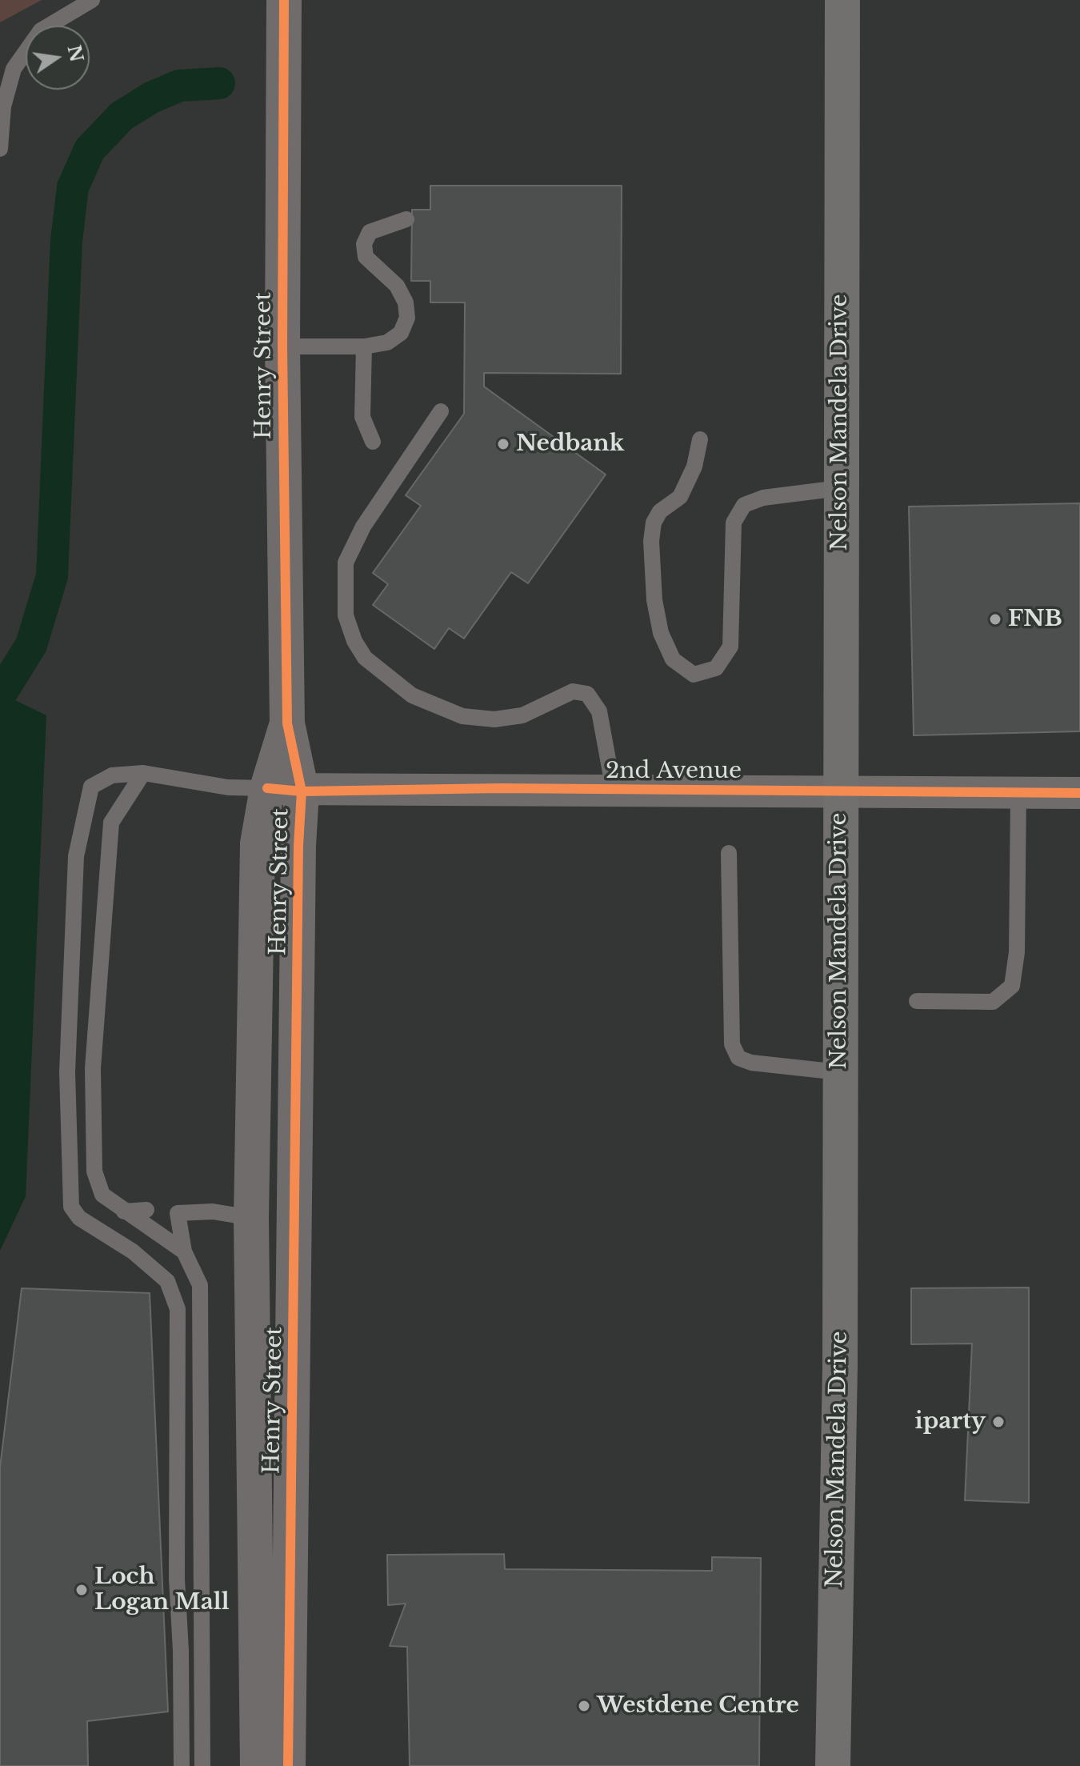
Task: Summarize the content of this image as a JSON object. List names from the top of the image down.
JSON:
{
  "streets": {
    "highway": ["Nelson Mandela Drive"],
    "street": ["Henry Street", "2nd Avenue"]
  },
  "crossings": [
    ["Henry Street", "2nd Avenue"],
    ["Nelson Mandela Drive", "2nd Avenue"]
  ],
  "places": [
    "Nedbank",
    "FNB",
    "iparty",
    "Loch Logan Mall",
    "Westdene Centre"
  ],
  "north": "right"
}
